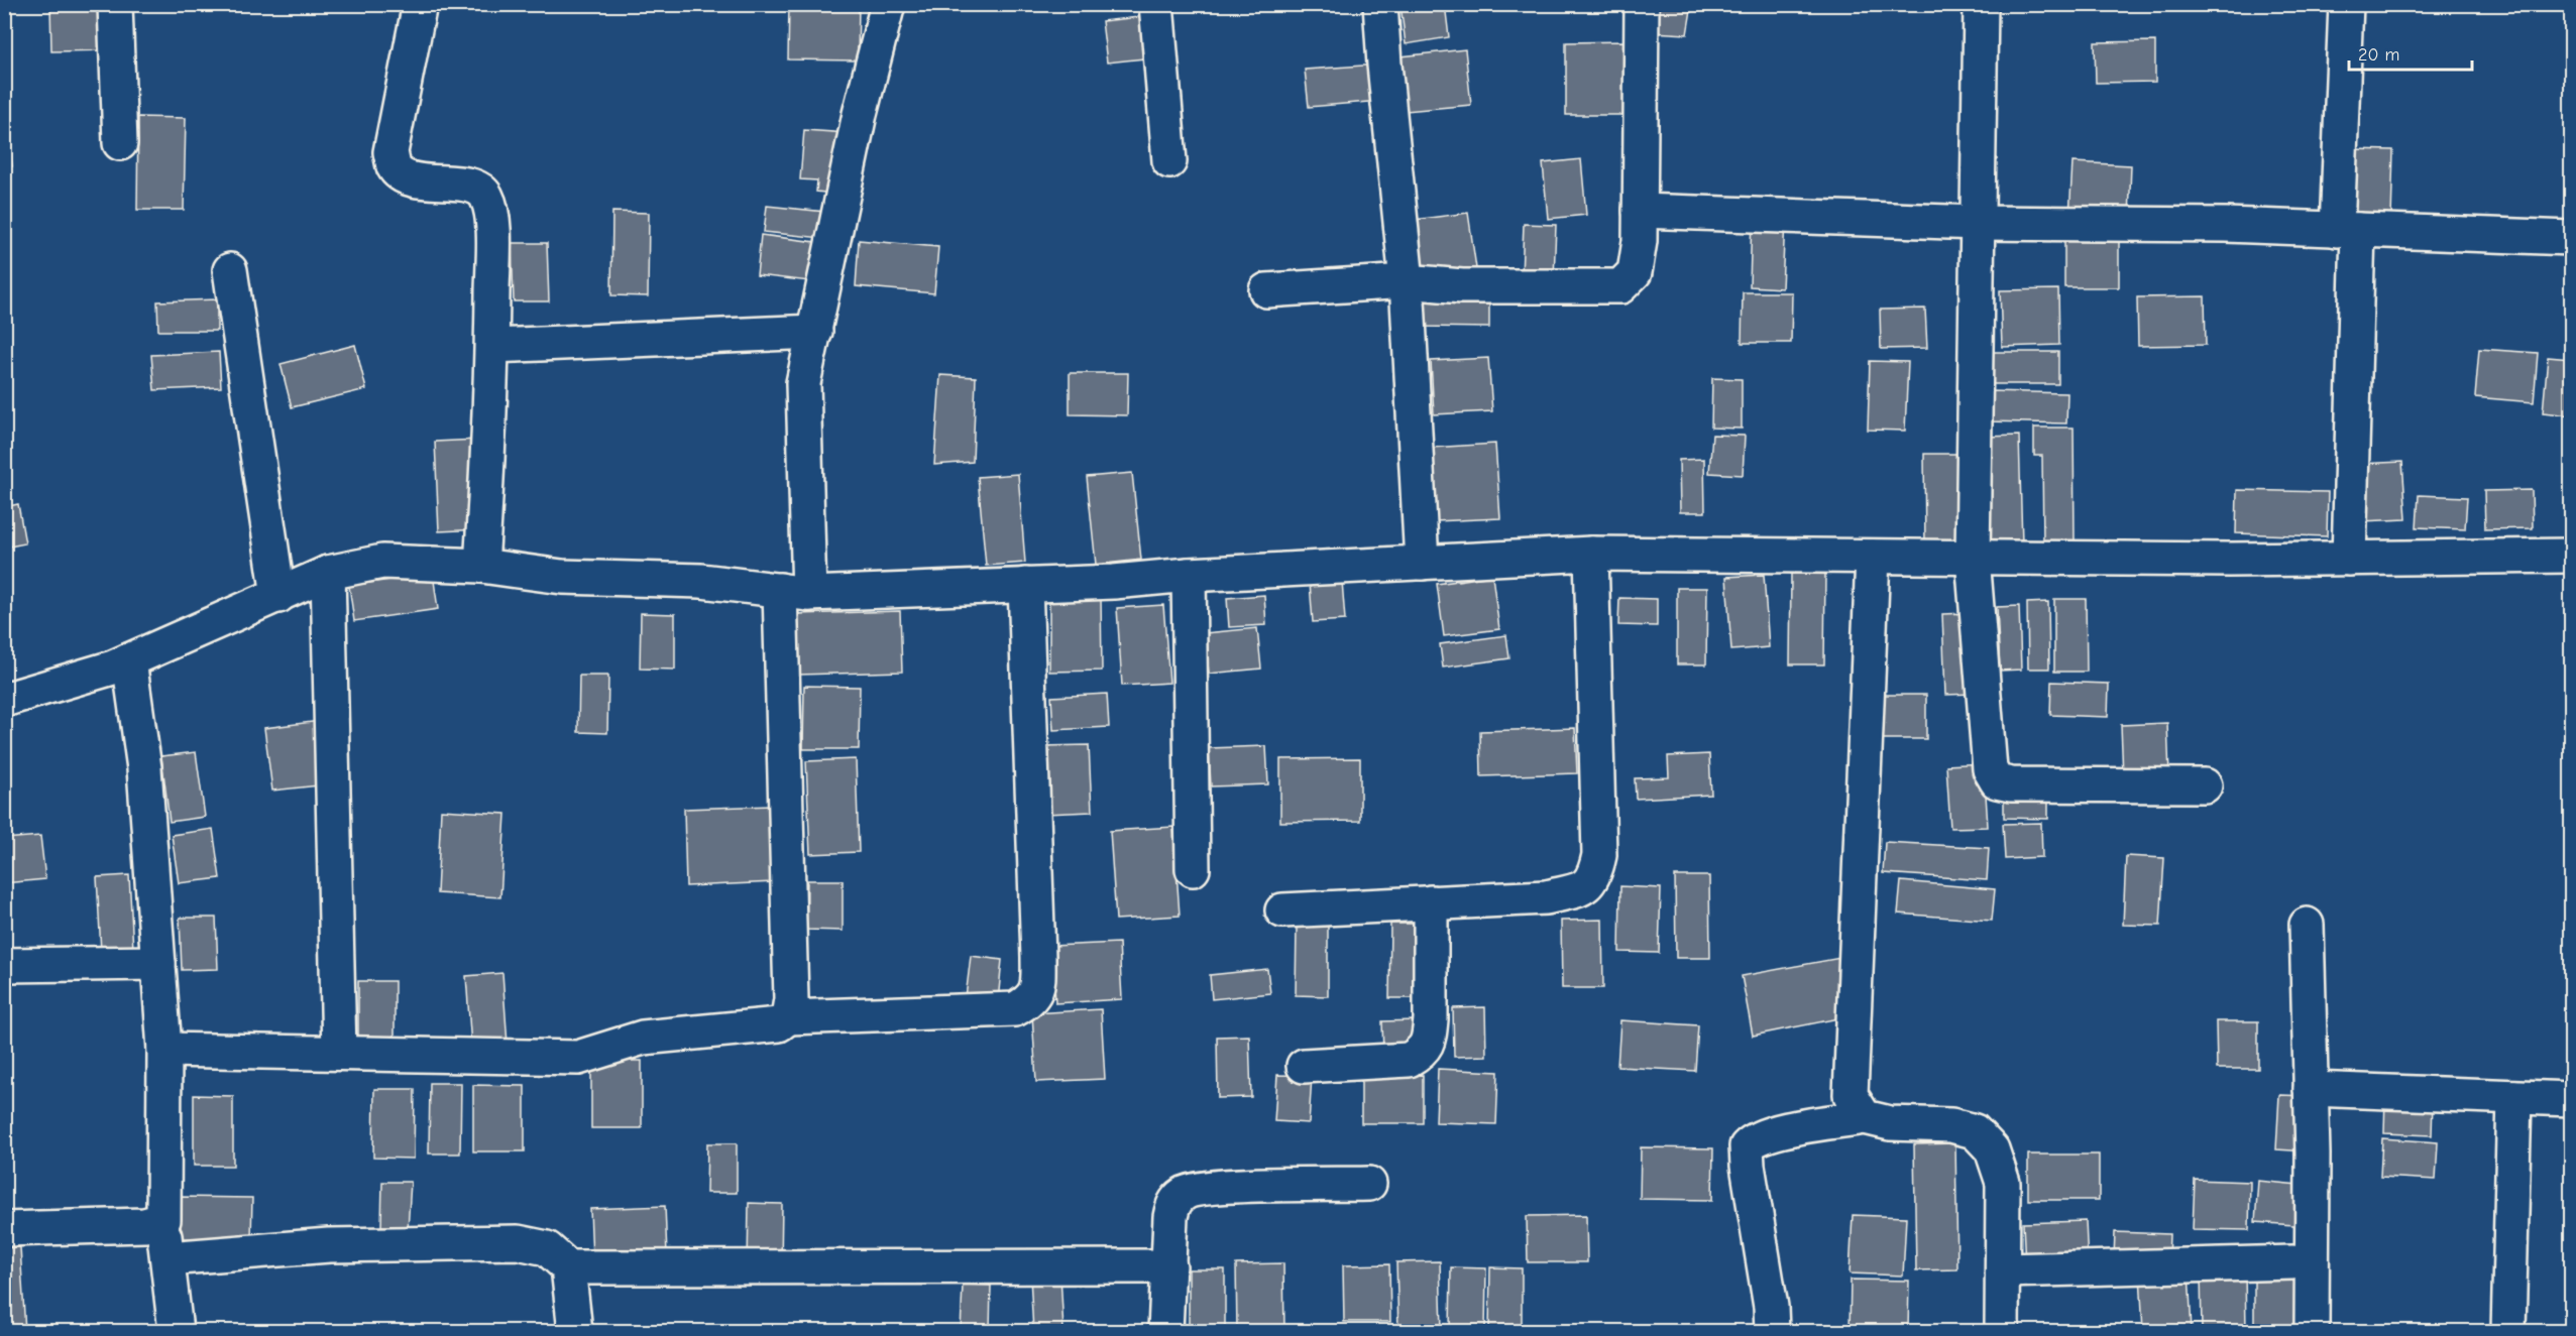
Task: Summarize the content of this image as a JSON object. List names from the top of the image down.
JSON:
{
  "scale_bar": "20 m"
}
